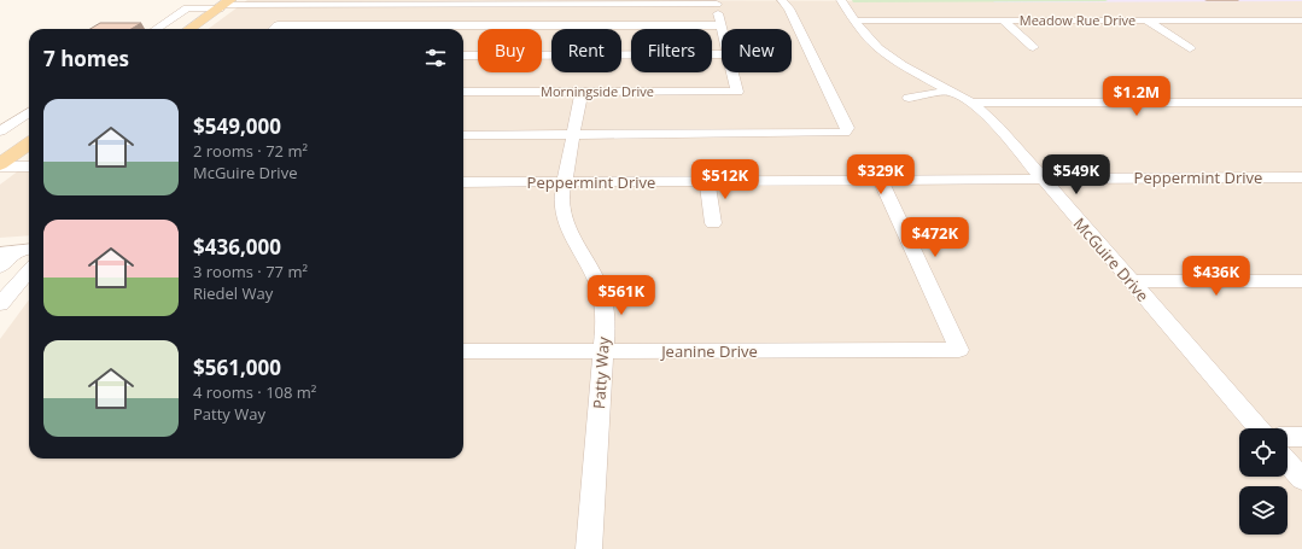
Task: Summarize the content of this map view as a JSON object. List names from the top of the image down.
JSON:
{
  "streets": {
    "street": [
      "Meadow Rue Drive",
      "Morningside Drive",
      "Peppermint Drive",
      "McGuire Drive",
      "Jeanine Drive",
      "Patty Way"
    ]
  },
  "crossings": [
    ["Meadow Rue Drive", "McGuire Drive"],
    ["Morningside Drive", "Patty Way"],
    ["Peppermint Drive", "McGuire Drive"],
    ["Peppermint Drive", "Jeanine Drive"],
    ["Peppermint Drive", "Patty Way"],
    ["Jeanine Drive", "Patty Way"]
  ],
  "page": {
    "chip": [
      "Buy",
      "Rent",
      "Filters",
      "New"
    ],
    "heading": "7 homes",
    "price": [
      "$1.2M",
      "$329K",
      "$549K",
      "$512K",
      "$472K",
      "$436K",
      "$561K"
    ],
    "list": [
      {
        "name": "$549,000",
        "note": "2 rooms · 72 m² · McGuire Drive"
      },
      {
        "name": "$436,000",
        "note": "3 rooms · 77 m² · Riedel Way"
      },
      {
        "name": "$561,000",
        "note": "4 rooms · 108 m² · Patty Way"
      }
    ]
  }
}
